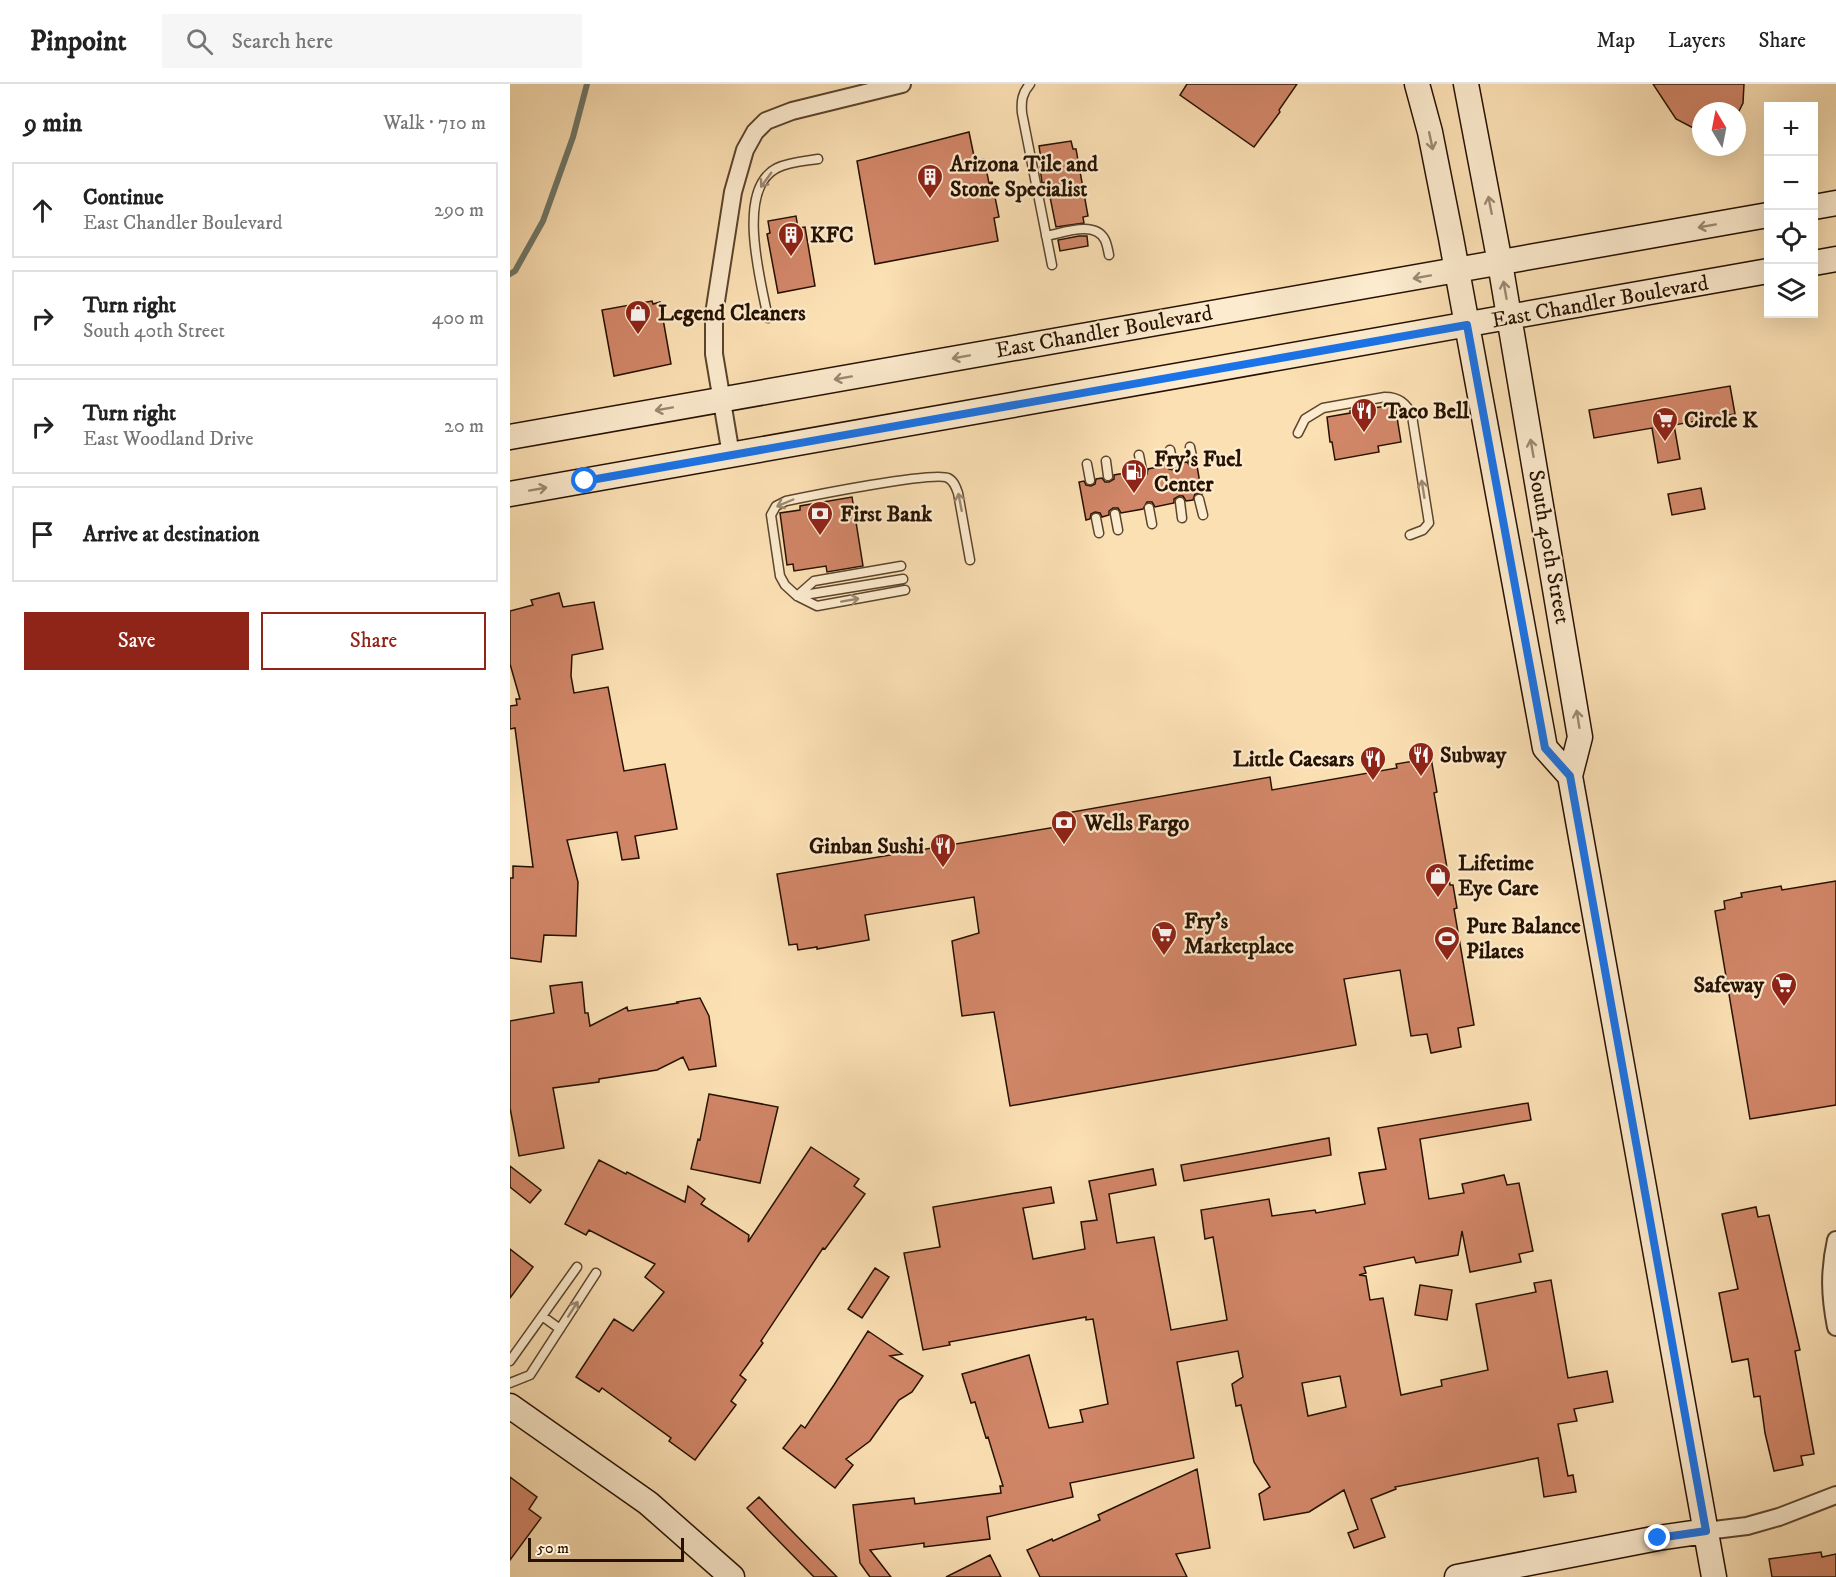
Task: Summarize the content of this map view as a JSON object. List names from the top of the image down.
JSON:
{
  "streets": {
    "main road": ["East Chandler Boulevard", "South 40th Street"]
  },
  "crossings": [
    ["East Chandler Boulevard", "South 40th Street"]
  ],
  "places": {
    "building": ["Arizona Tile and Stone Specialist", "KFC"],
    "shop": ["Legend Cleaners", "Lifetime Eye Care"],
    "restaurant": [
      "Taco Bell",
      "Subway",
      "Little Caesars",
      "Ginban Sushi"
    ],
    "supermarket": ["Circle K", "Fry's Marketplace", "Safeway"],
    "fuel station": ["Fry's Fuel Center"],
    "bank": ["First Bank", "Wells Fargo"],
    "sports": ["Pure Balance Pilates"]
  },
  "scale_bar": "50 m",
  "north": "top",
  "page": {
    "header": "Pinpoint",
    "search": "Search here",
    "nav": ["Map", "Layers", "Share"],
    "heading": ["9 min", "Walk · 710 m"],
    "map_buttons": ["+", "−"],
    "list": [
      ["Continue", "East Chandler Boulevard", "290 m"],
      ["Turn right", "South 40th Street", "400 m"],
      ["Turn right", "East Woodland Drive", "20 m"],
      "Arrive at destination"
    ],
    "buttons": ["Save", "Share"],
    "scale": "50 m"
  }
}
